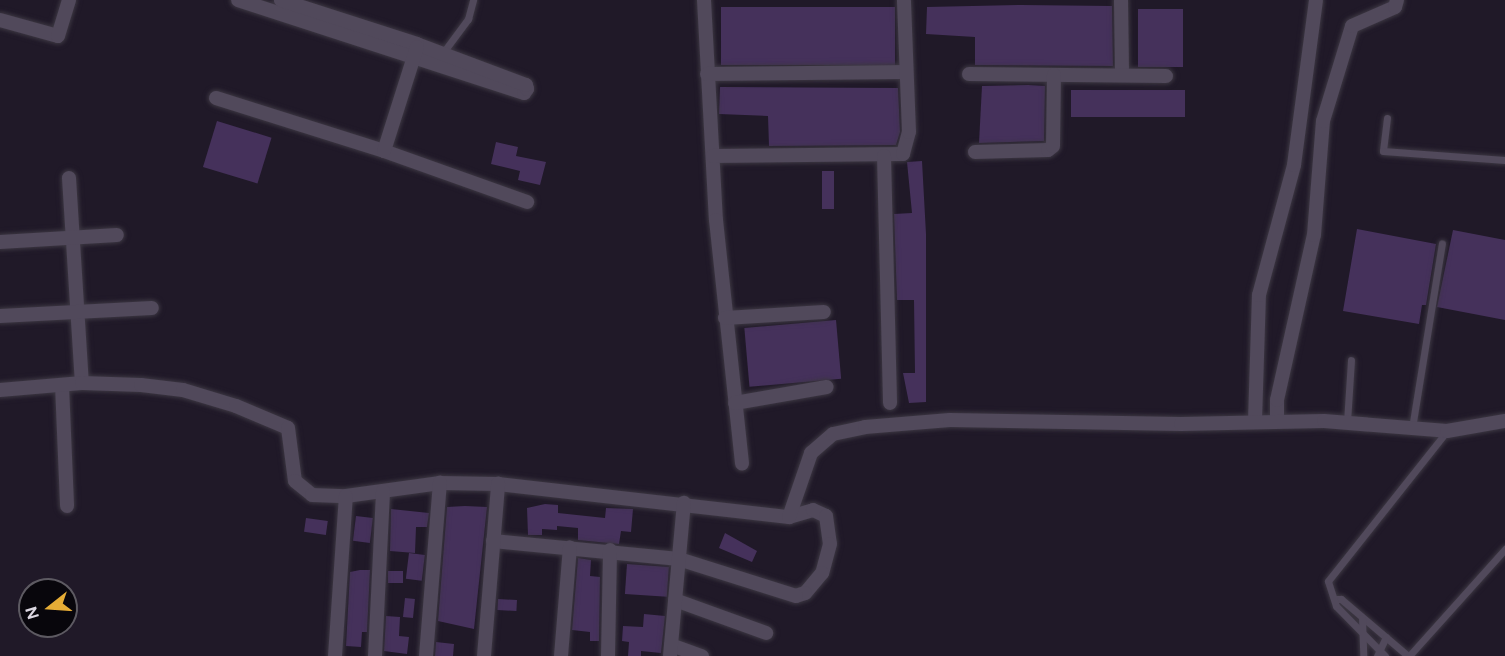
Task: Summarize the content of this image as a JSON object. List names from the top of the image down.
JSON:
{
  "north": "left"
}
